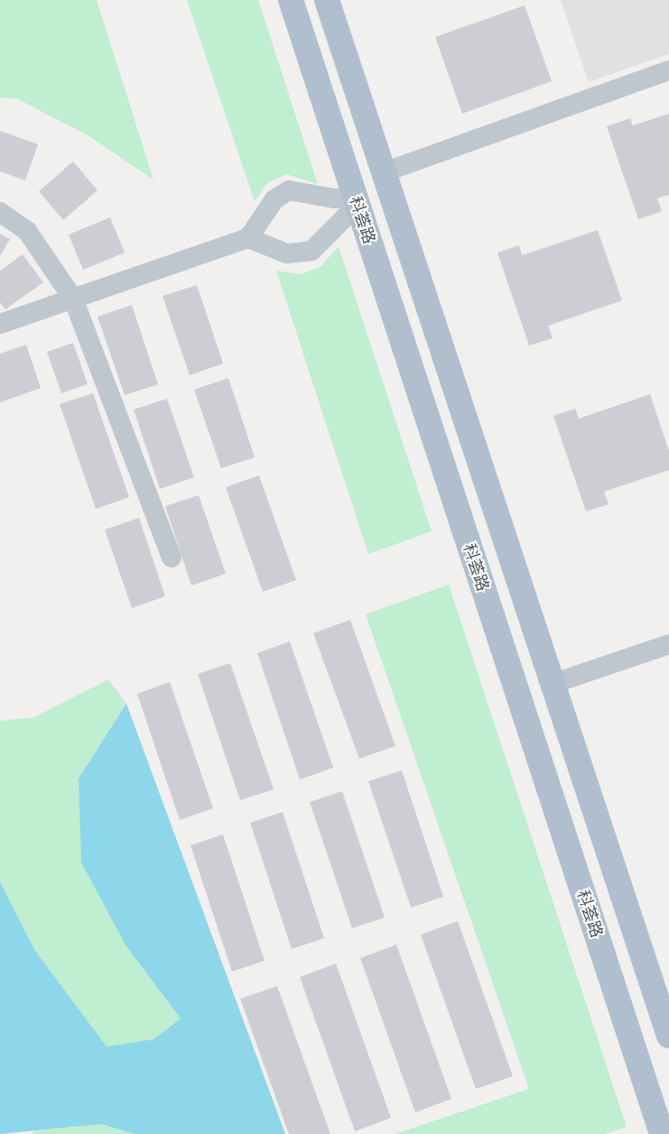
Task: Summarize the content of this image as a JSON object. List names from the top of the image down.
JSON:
{
  "streets": {
    "main road": ["科荟路"]
  }
}
